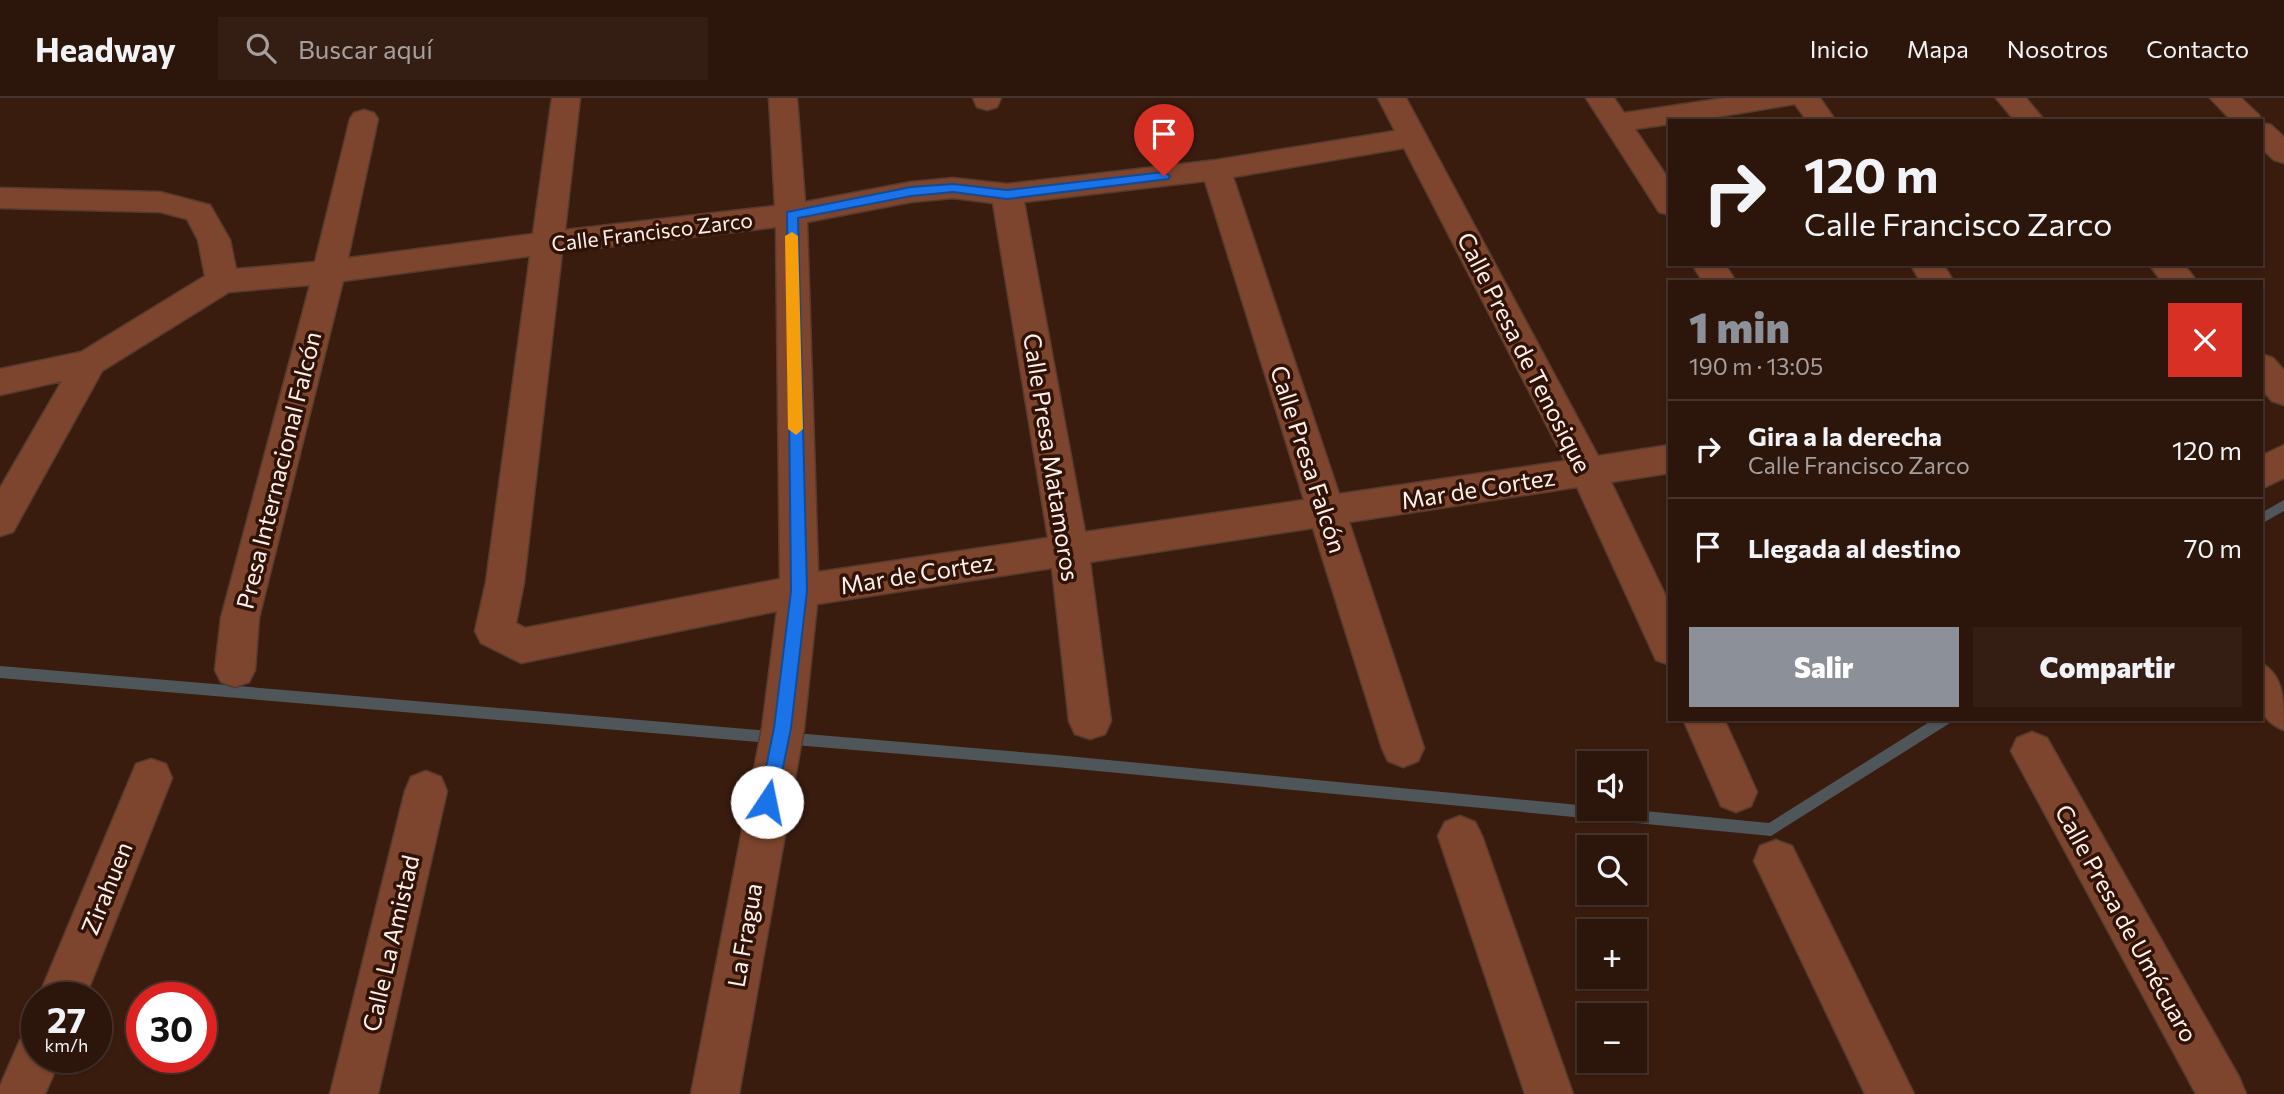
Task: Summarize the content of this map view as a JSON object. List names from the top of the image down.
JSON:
{
  "streets": {
    "street": [
      "Calle Francisco Zarco",
      "Calle Presa de Tenosique",
      "Calle Presa Matamoros",
      "Calle Presa Falcón",
      "Presa Internacional Falcón",
      "Mar de Cortez",
      "Zirahuen",
      "Calle Presa de Umécuaro",
      "La Fragua",
      "Calle La Amistad"
    ]
  },
  "crossings": [
    ["Calle Francisco Zarco", "Calle Presa de Tenosique"],
    ["Calle Francisco Zarco", "Calle Presa Matamoros"],
    ["Calle Francisco Zarco", "Calle Presa Falcón"],
    ["Calle Francisco Zarco", "Presa Internacional Falcón"],
    ["Calle Francisco Zarco", "Mar de Cortez"],
    ["Calle Francisco Zarco", "La Fragua"],
    ["Calle Presa de Tenosique", "Mar de Cortez"],
    ["Calle Presa Matamoros", "Mar de Cortez"],
    ["Calle Presa Falcón", "Mar de Cortez"],
    ["Mar de Cortez", "La Fragua"]
  ],
  "page": {
    "header": "Headway",
    "search": "Buscar aquí",
    "nav": [
      "Inicio",
      "Mapa",
      "Nosotros",
      "Contacto"
    ],
    "turn": ["120 m", "Calle Francisco Zarco"],
    "heading": ["1 min", "190 m · 13:05"],
    "list": [
      {
        "name": "Gira a la derecha",
        "note": "Calle Francisco Zarco",
        "value": "120 m"
      },
      {
        "name": "Llegada al destino",
        "value": "70 m"
      }
    ],
    "buttons": ["Salir", "Compartir"],
    "map_buttons": ["+", "−"],
    "speed": "27 km/h",
    "limit": "30"
  }
}
